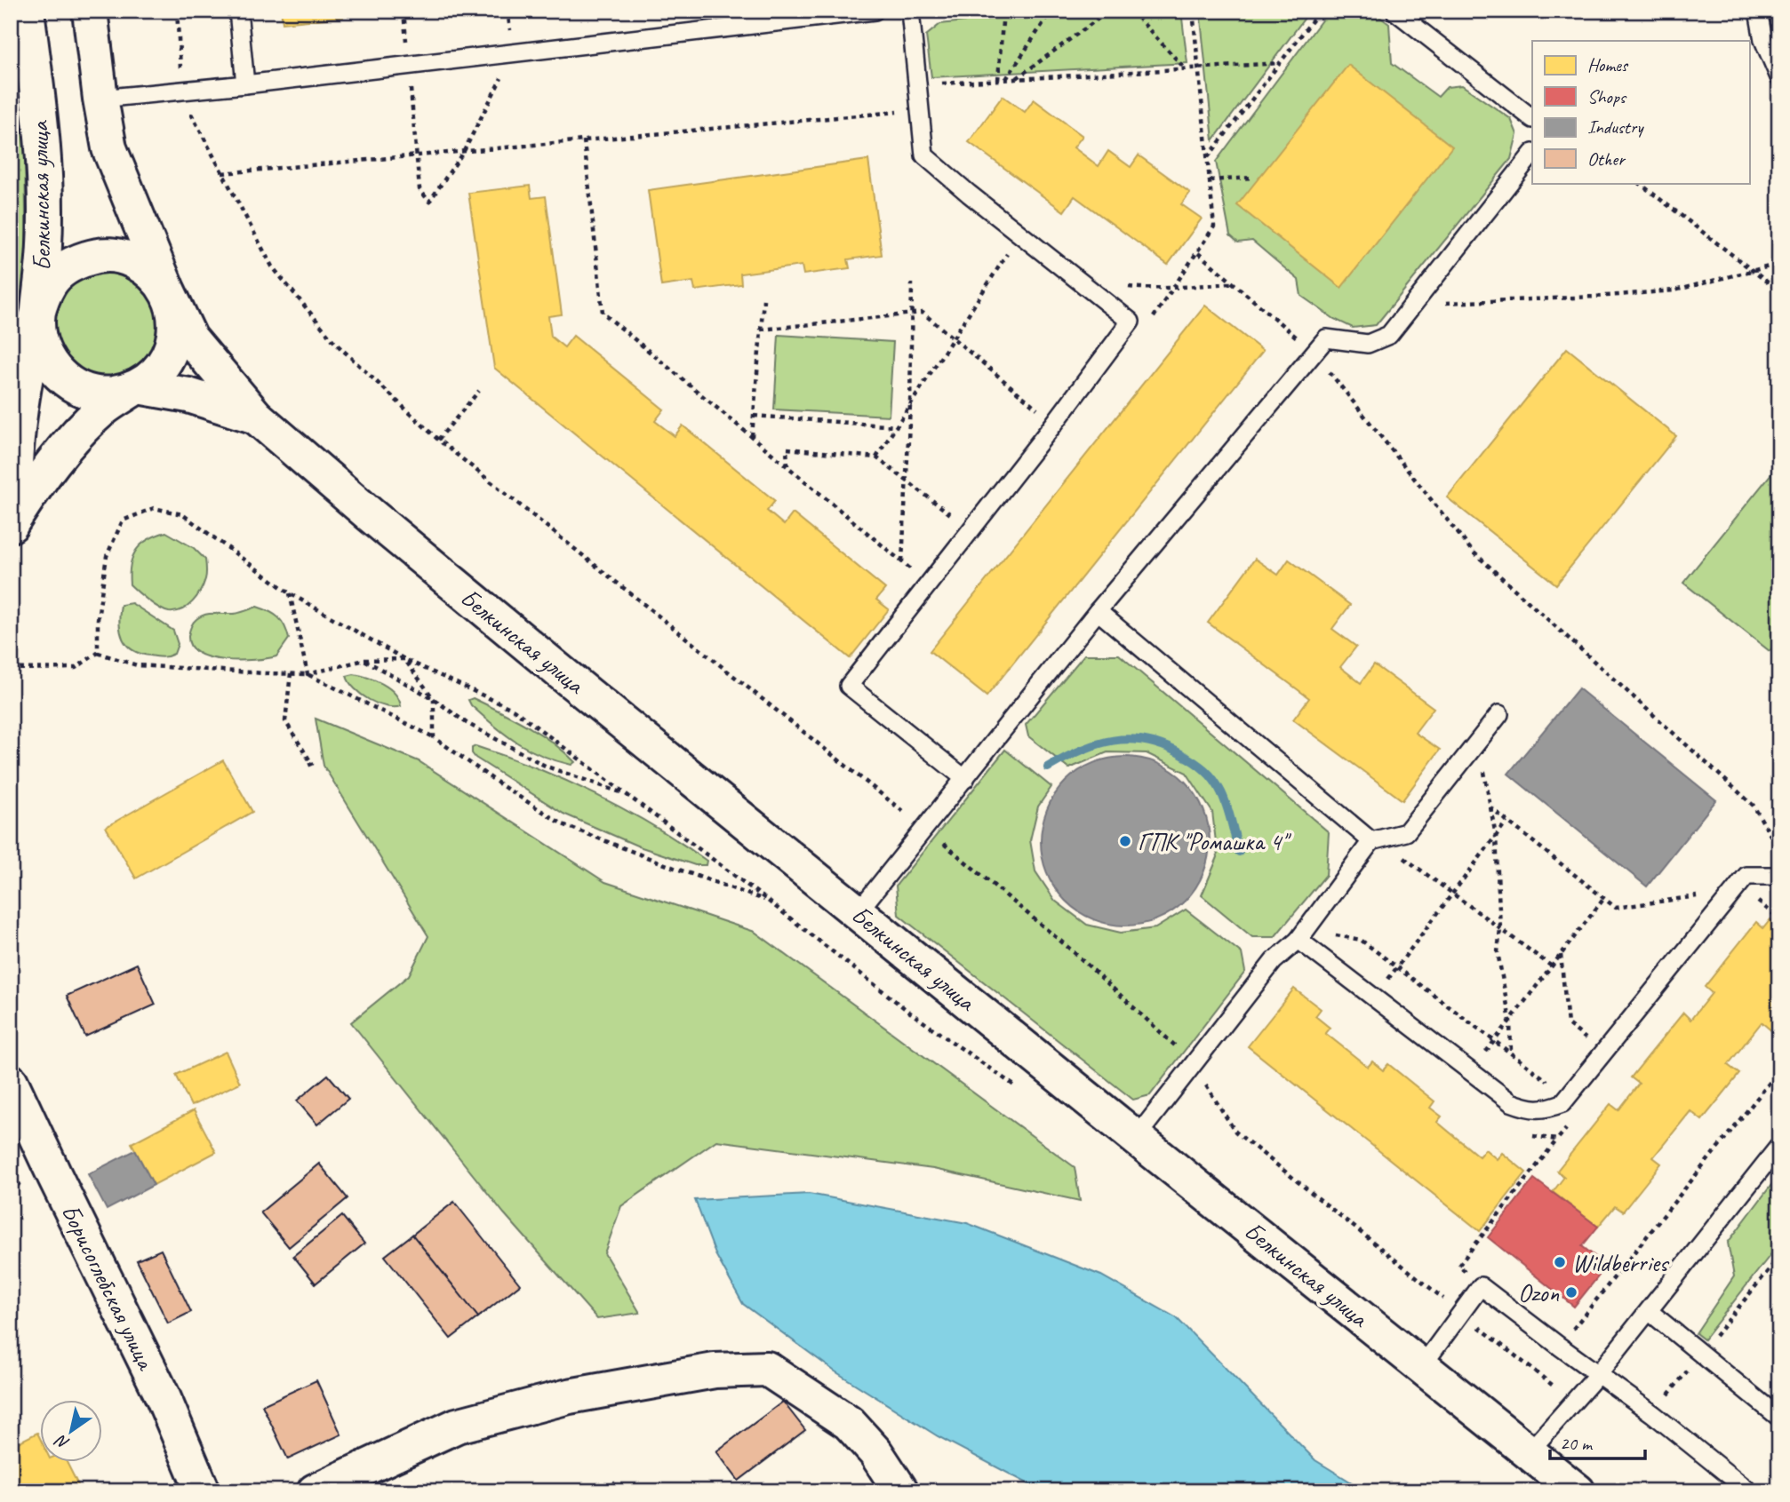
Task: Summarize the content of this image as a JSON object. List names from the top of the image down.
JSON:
{
  "streets": {
    "street": ["Белкинская улица", "Борисоглебская улица"]
  },
  "places": ["ГПК \"Ромашка 4\"", "Wildberries", "Ozon"],
  "legend": [
    "Homes",
    "Shops",
    "Industry",
    "Other"
  ],
  "scale_bar": "20 m",
  "north": "bottom left"
}
